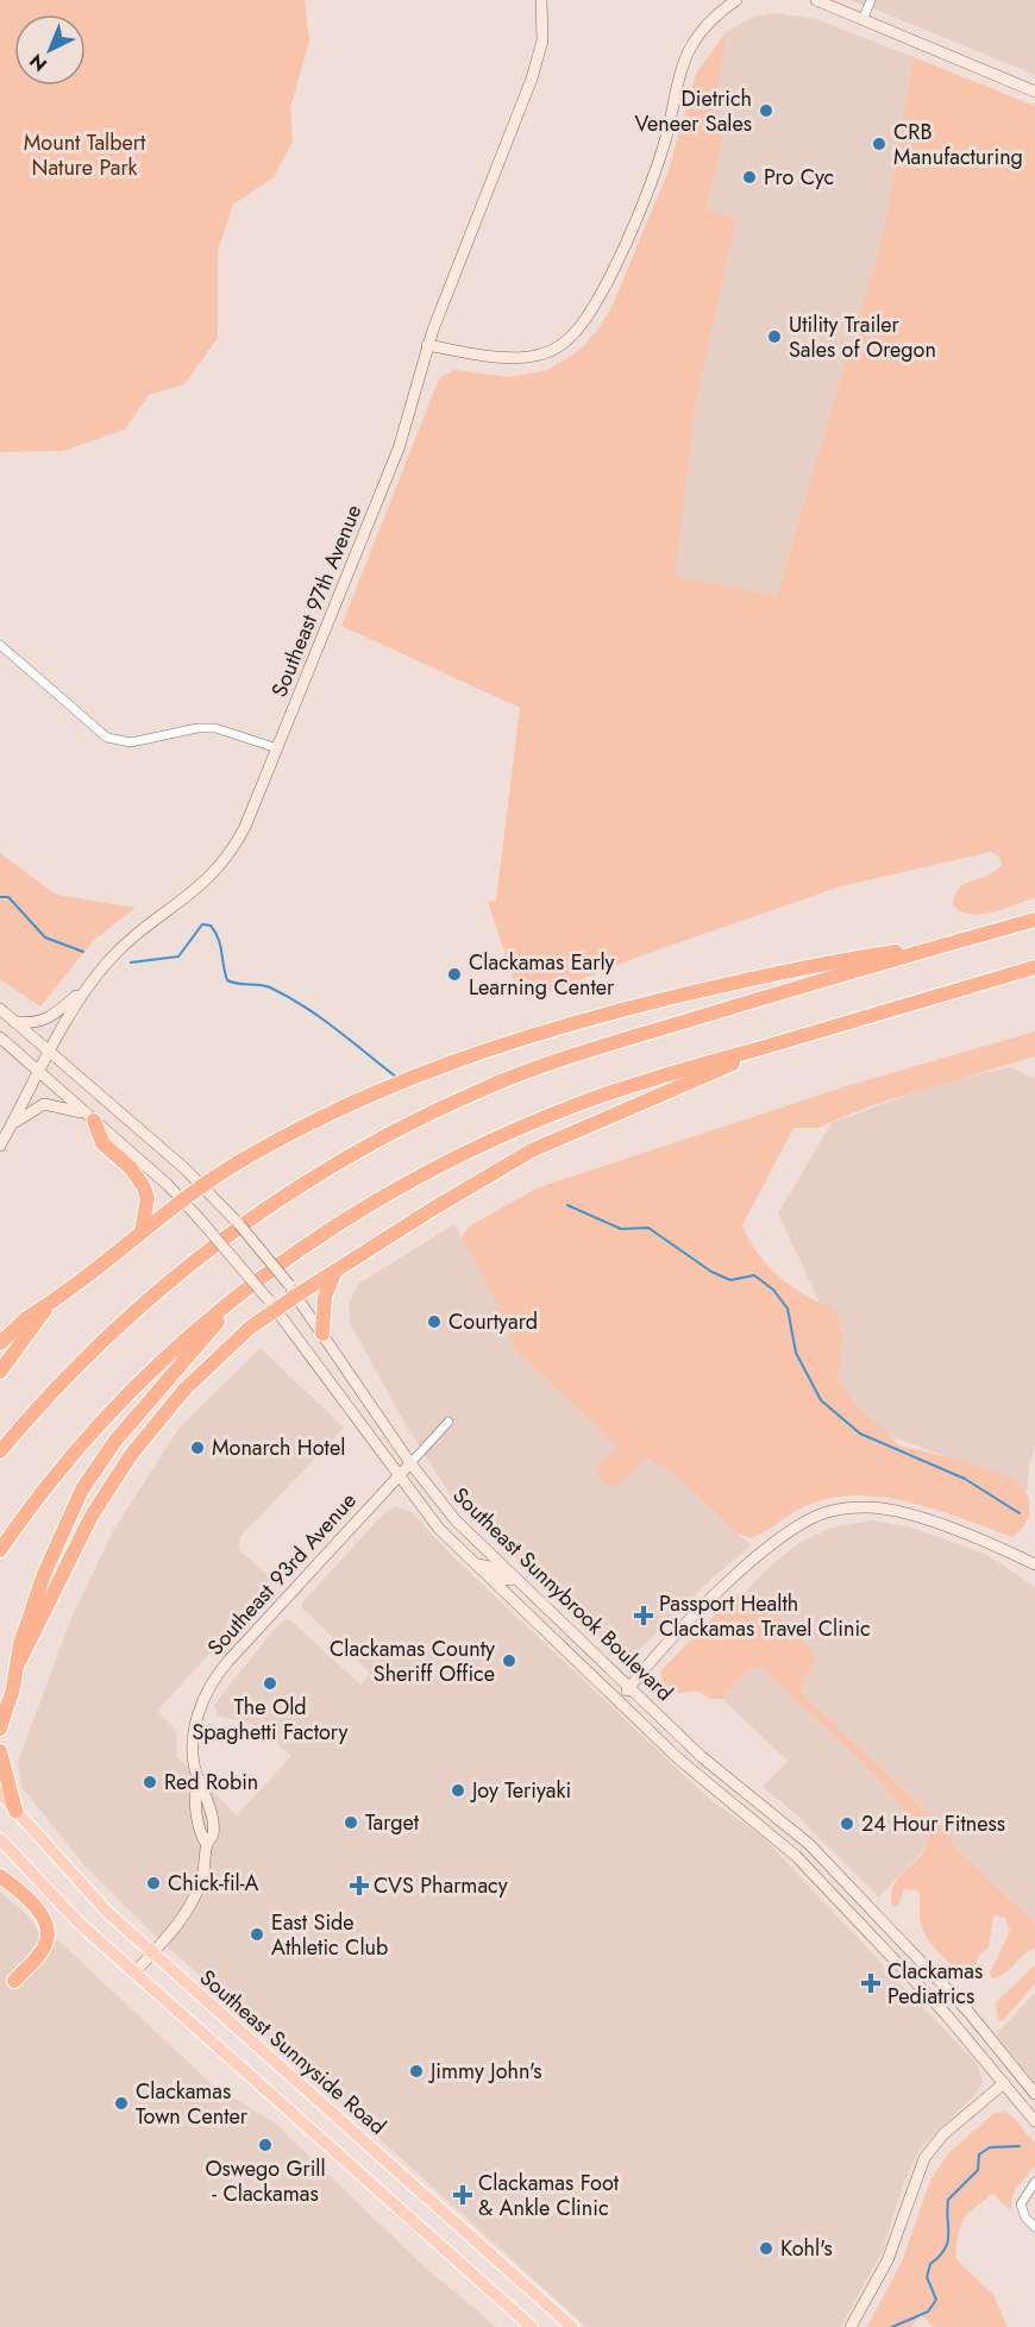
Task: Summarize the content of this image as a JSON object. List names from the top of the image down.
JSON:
{
  "streets": {
    "main road": ["Southeast Sunnyside Road"],
    "street": ["Southeast 97th Avenue", "Southeast 93rd Avenue", "Southeast Sunnybrook Boulevard"]
  },
  "crossings": [
    ["Southeast 97th Avenue", "Southeast Sunnybrook Boulevard"],
    ["Southeast 93rd Avenue", "Southeast Sunnybrook Boulevard"],
    ["Southeast 93rd Avenue", "Southeast Sunnyside Road"]
  ],
  "parks": ["Mount Talbert Nature Park"],
  "places": {
    "other": [
      "Dietrich Veneer Sales",
      "CRB Manufacturing",
      "Pro Cyc",
      "Utility Trailer Sales of Oregon",
      "Clackamas Early Learning Center",
      "Courtyard",
      "Monarch Hotel",
      "Clackamas County Sheriff Office",
      "The Old Spaghetti Factory",
      "Red Robin",
      "Joy Teriyaki",
      "Target",
      "24 Hour Fitness",
      "Chick-fil-A",
      "East Side Athletic Club",
      "Jimmy John's",
      "Clackamas Town Center",
      "Oswego Grill - Clackamas",
      "Kohl's"
    ],
    "health": [
      "Passport Health Clackamas Travel Clinic",
      "CVS Pharmacy",
      "Clackamas Pediatrics",
      "Clackamas Foot & Ankle Clinic"
    ]
  },
  "north": "bottom left"
}
